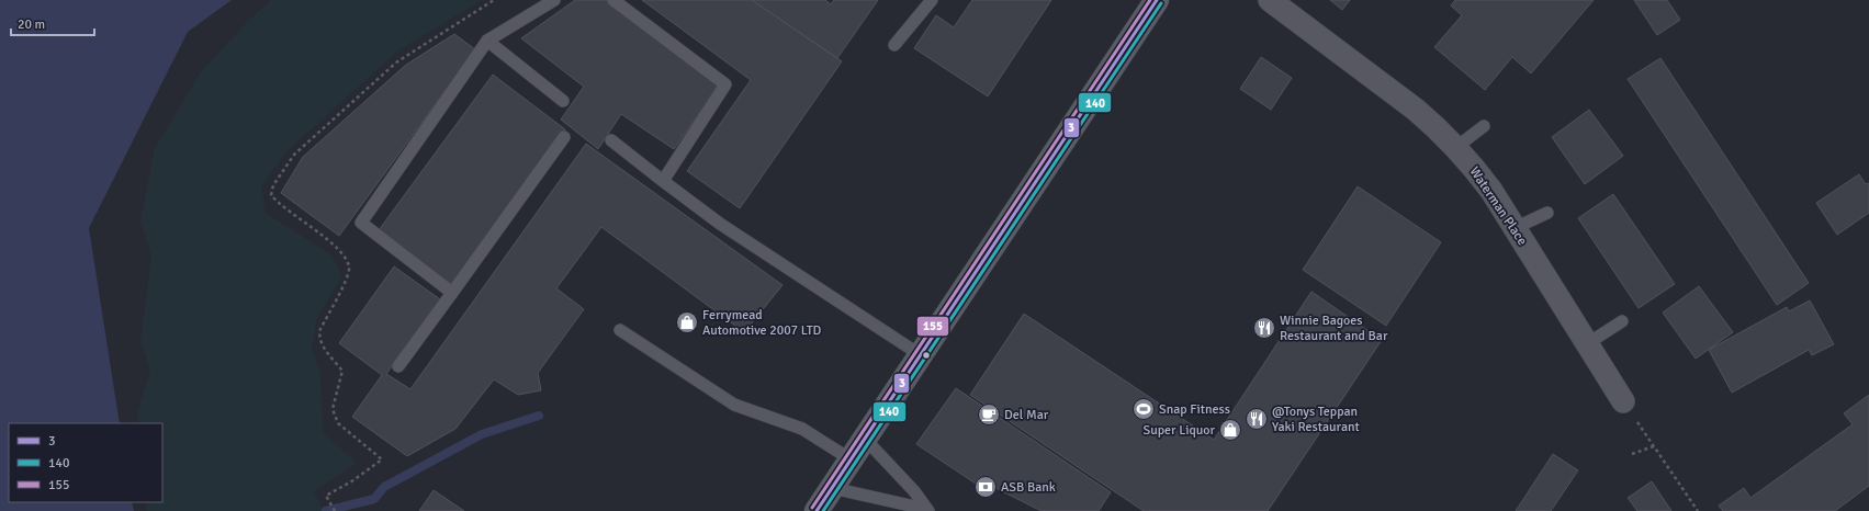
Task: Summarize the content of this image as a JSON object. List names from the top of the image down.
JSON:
{
  "streets": {
    "street": ["Waterman Place"]
  },
  "places": {
    "shop": ["Ferrymead Automotive 2007 LTD", "Super Liquor"],
    "restaurant": ["Winnie Bagoes Restaurant and Bar", "@Tonys Teppan Yaki Restaurant"],
    "sports": ["Snap Fitness"],
    "cafe": ["Del Mar"],
    "bank": ["ASB Bank"]
  },
  "lines": ["transit line 3", "transit line 155", "transit line 140"],
  "legend": ["3", "140", "155"],
  "scale_bar": "20 m"
}
